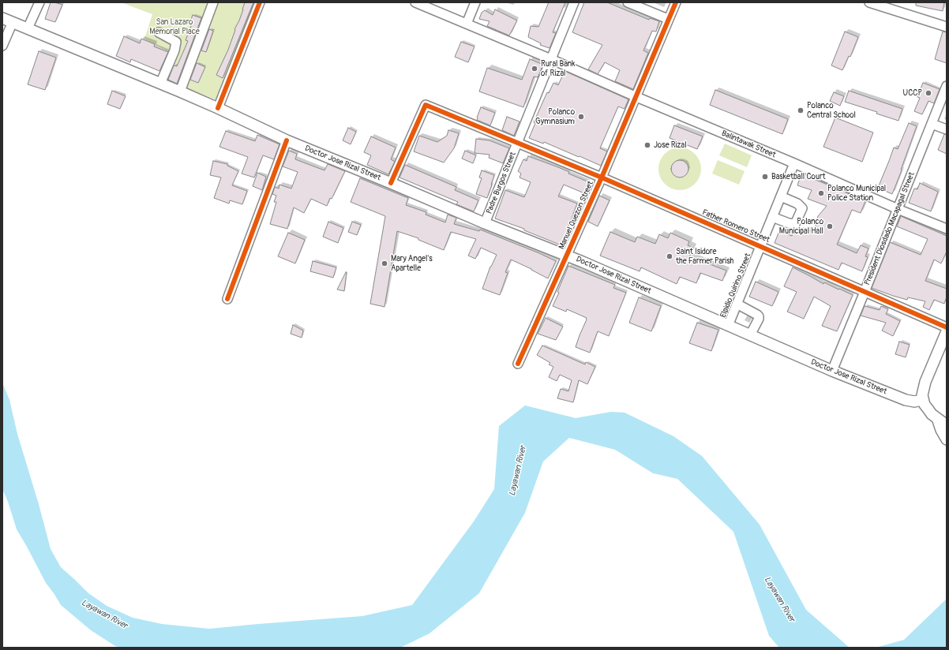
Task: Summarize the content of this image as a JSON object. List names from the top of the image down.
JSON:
{
  "streets": {
    "main road": ["Doctor Jose Rizal Street"],
    "street": [
      "Balintawak Street",
      "Padre Burgos Street",
      "Manuel Quezon Street",
      "Father Romero Street",
      "President Diosdado Macapagal Street",
      "Elpidio Quirino Street"
    ]
  },
  "crossings": [
    ["Balintawak Street", "Padre Burgos Street"],
    ["Balintawak Street", "Manuel Quezon Street"],
    ["Balintawak Street", "President Diosdado Macapagal Street"],
    ["Balintawak Street", "Elpidio Quirino Street"],
    ["Doctor Jose Rizal Street", "Padre Burgos Street"],
    ["Doctor Jose Rizal Street", "Manuel Quezon Street"],
    ["Doctor Jose Rizal Street", "Father Romero Street"],
    ["Doctor Jose Rizal Street", "President Diosdado Macapagal Street"],
    ["Doctor Jose Rizal Street", "Elpidio Quirino Street"],
    ["Padre Burgos Street", "Father Romero Street"],
    ["Manuel Quezon Street", "Father Romero Street"],
    ["Father Romero Street", "President Diosdado Macapagal Street"],
    ["Father Romero Street", "Elpidio Quirino Street"]
  ],
  "water": ["Layawan River"],
  "parks": ["San Lazaro Memorial Place"],
  "places": [
    "Rural Bank of Rizal",
    "UCCP",
    "Polanco Central School",
    "Polanco Gymnasium",
    "Jose Rizal",
    "Basketball Court",
    "Polanco Municipal Police Station",
    "Polanco Municipal Hall",
    "Saint Isidore the Farmer Parish",
    "Mary Angel's Apartelle"
  ]
}
